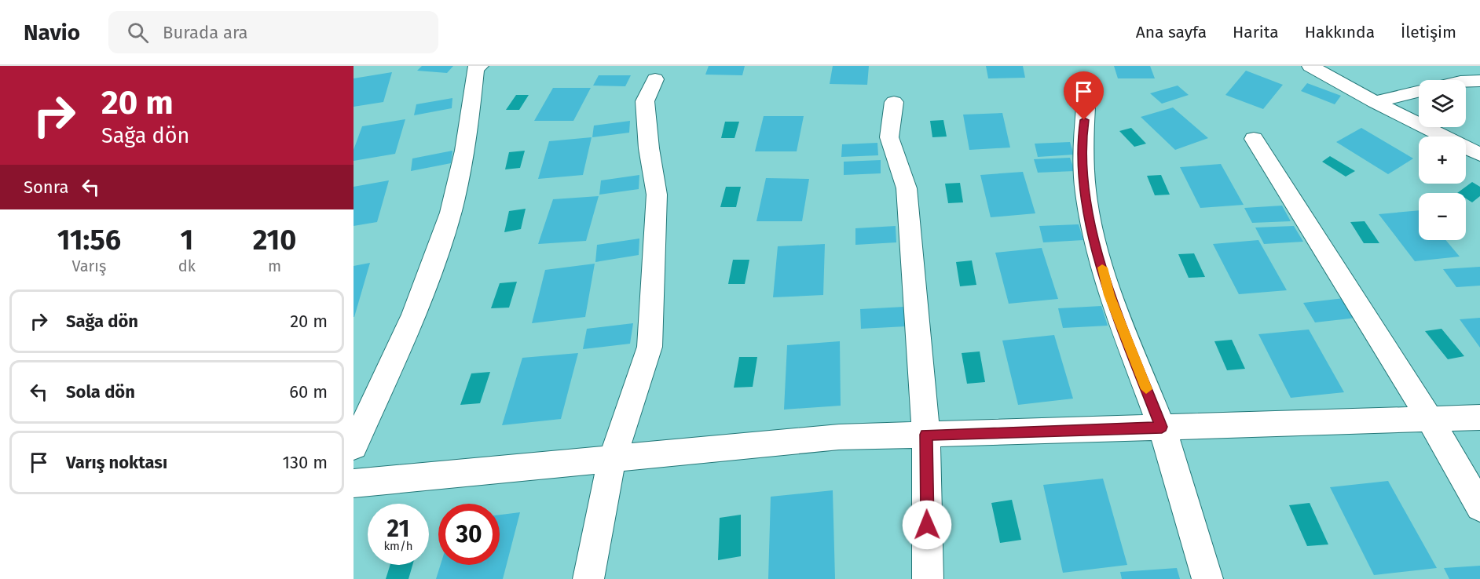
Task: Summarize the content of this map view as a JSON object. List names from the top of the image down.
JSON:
{
  "page": {
    "header": "Navio",
    "search": "Burada ara",
    "nav": [
      "Ana sayfa",
      "Harita",
      "Hakkında",
      "İletişim"
    ],
    "turn": ["20 m", "Sağa dön"],
    "map_buttons": ["+", "−"],
    "then": "Sonra",
    "eta": [
      "11:56",
      "Varış",
      "1",
      "dk",
      "210",
      "m"
    ],
    "list": [
      {
        "name": "Sağa dön",
        "value": "20 m"
      },
      {
        "name": "Sola dön",
        "value": "60 m"
      },
      {
        "name": "Varış noktası",
        "value": "130 m"
      }
    ],
    "speed": "21 km/h",
    "limit": "30"
  }
}
